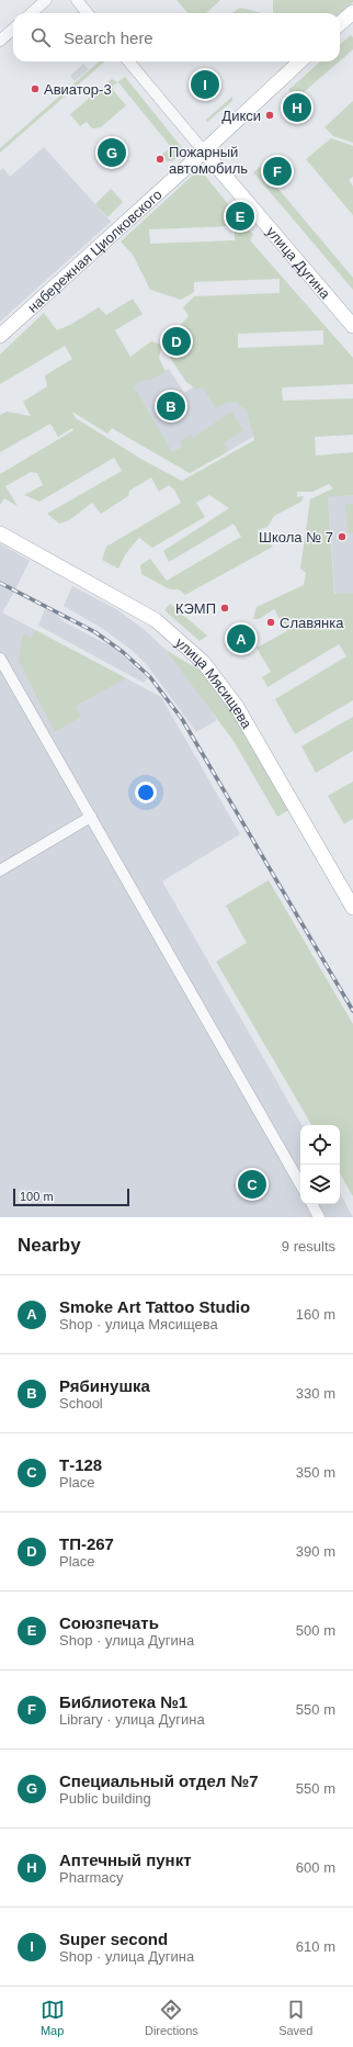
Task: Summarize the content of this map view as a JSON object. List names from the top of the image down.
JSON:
{
  "streets": {
    "main road": ["набережная Циолковского", "улица Дугина", "улица Мясищева"]
  },
  "crossings": [
    ["набережная Циолковского", "улица Дугина"]
  ],
  "places": [
    "Авиатор-3",
    "Дикси",
    "Пожарный автомобиль",
    "Школа № 7",
    "КЭМП",
    "Славянка"
  ],
  "scale_bar": "100 m",
  "page": {
    "search": "Search here",
    "pins": [
      "I",
      "H",
      "G",
      "F",
      "E",
      "D",
      "B",
      "A",
      "C"
    ],
    "scale": "100 m",
    "heading": ["Nearby", "9 results"],
    "list": [
      {
        "mark": "A",
        "name": "Smoke Art Tattoo Studio",
        "note": "Shop · улица Мясищева",
        "value": "160 m"
      },
      {
        "mark": "B",
        "name": "Рябинушка",
        "note": "School",
        "value": "330 m"
      },
      {
        "mark": "C",
        "name": "Т-128",
        "note": "Place",
        "value": "350 m"
      },
      {
        "mark": "D",
        "name": "ТП-267",
        "note": "Place",
        "value": "390 m"
      },
      {
        "mark": "E",
        "name": "Союзпечать",
        "note": "Shop · улица Дугина",
        "value": "500 m"
      },
      {
        "mark": "F",
        "name": "Библиотека №1",
        "note": "Library · улица Дугина",
        "value": "550 m"
      },
      {
        "mark": "G",
        "name": "Специальный отдел №7",
        "note": "Public building",
        "value": "550 m"
      },
      {
        "mark": "H",
        "name": "Аптечный пункт",
        "note": "Pharmacy",
        "value": "600 m"
      },
      {
        "mark": "I",
        "name": "Super second",
        "note": "Shop · улица Дугина",
        "value": "610 m"
      }
    ],
    "nav": ["Map", "Directions", "Saved"]
  }
}
